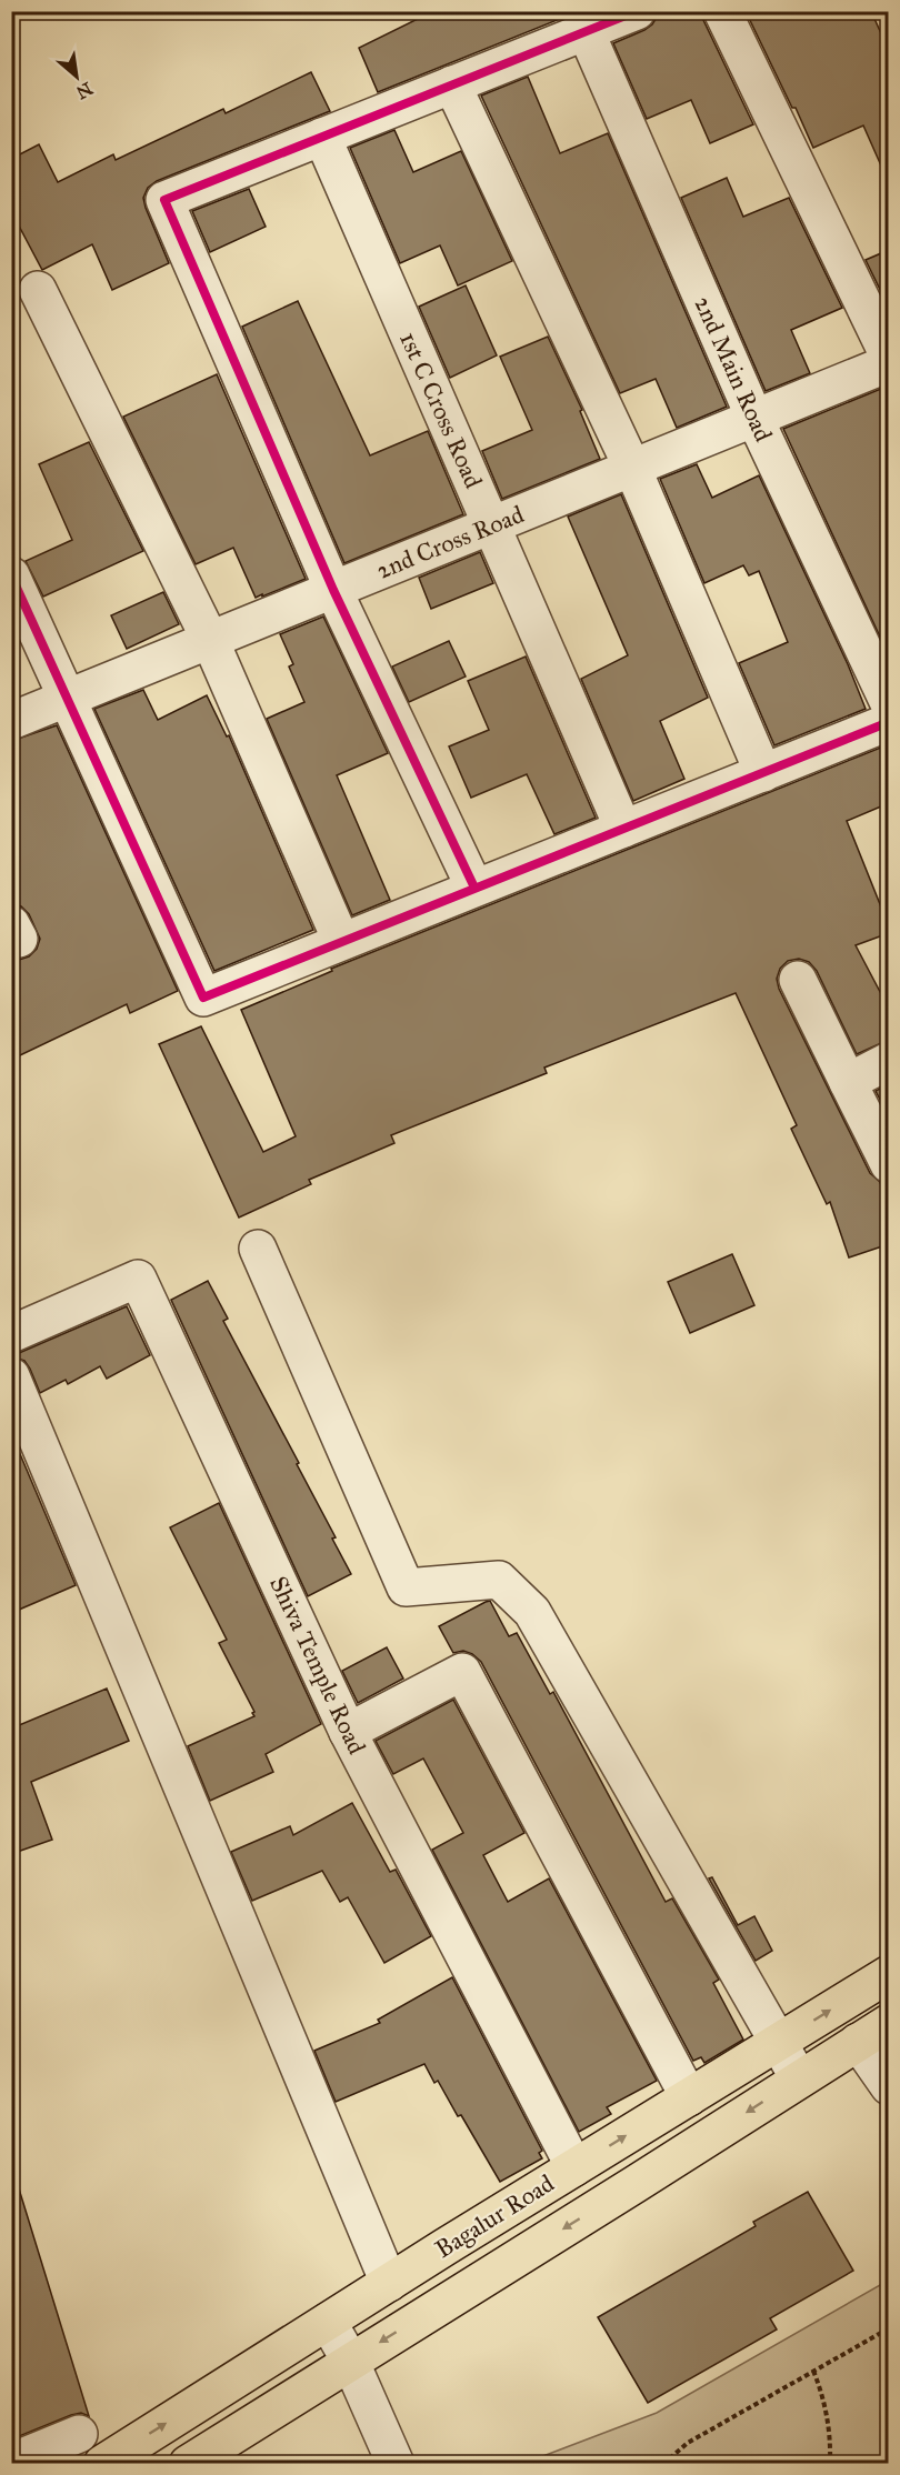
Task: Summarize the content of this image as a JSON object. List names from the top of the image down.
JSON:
{
  "streets": {
    "main road": ["Bagalur Road"],
    "street": [
      "2nd Main Road",
      "1st C Cross Road",
      "2nd Cross Road",
      "Shiva Temple Road"
    ]
  },
  "crossings": [
    ["2nd Main Road", "2nd Cross Road"],
    ["1st C Cross Road", "2nd Cross Road"],
    ["Shiva Temple Road", "Bagalur Road"]
  ],
  "north": "bottom right"
}
